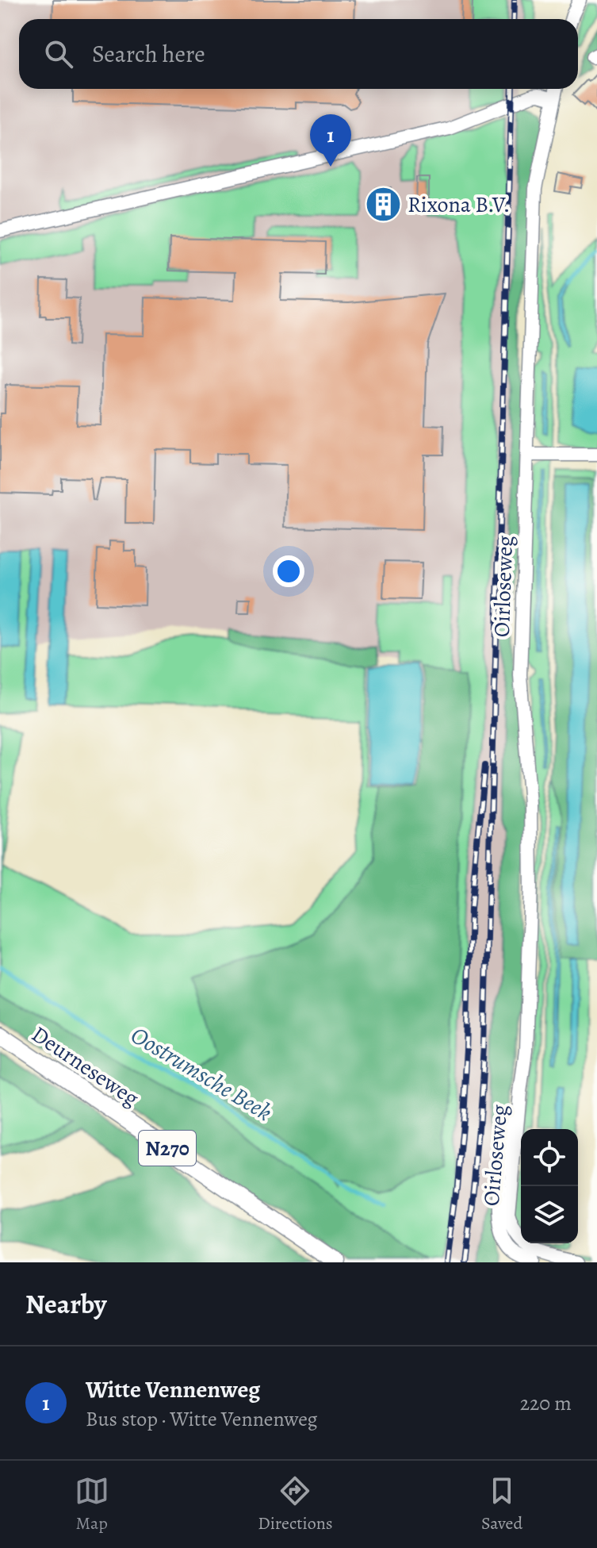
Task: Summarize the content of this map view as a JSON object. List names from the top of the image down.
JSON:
{
  "streets": {
    "main road": ["Deurneseweg", "N270"],
    "street": ["Oirloseweg"]
  },
  "water": ["Oostrumsche Beek"],
  "places": {
    "building": ["Rixona B.V."]
  },
  "page": {
    "search": "Search here",
    "pins": "1",
    "heading": "Nearby",
    "list": [
      {
        "mark": "1",
        "name": "Witte Vennenweg",
        "note": "Bus stop · Witte Vennenweg",
        "value": "220 m"
      }
    ],
    "nav": ["Map", "Directions", "Saved"]
  }
}
